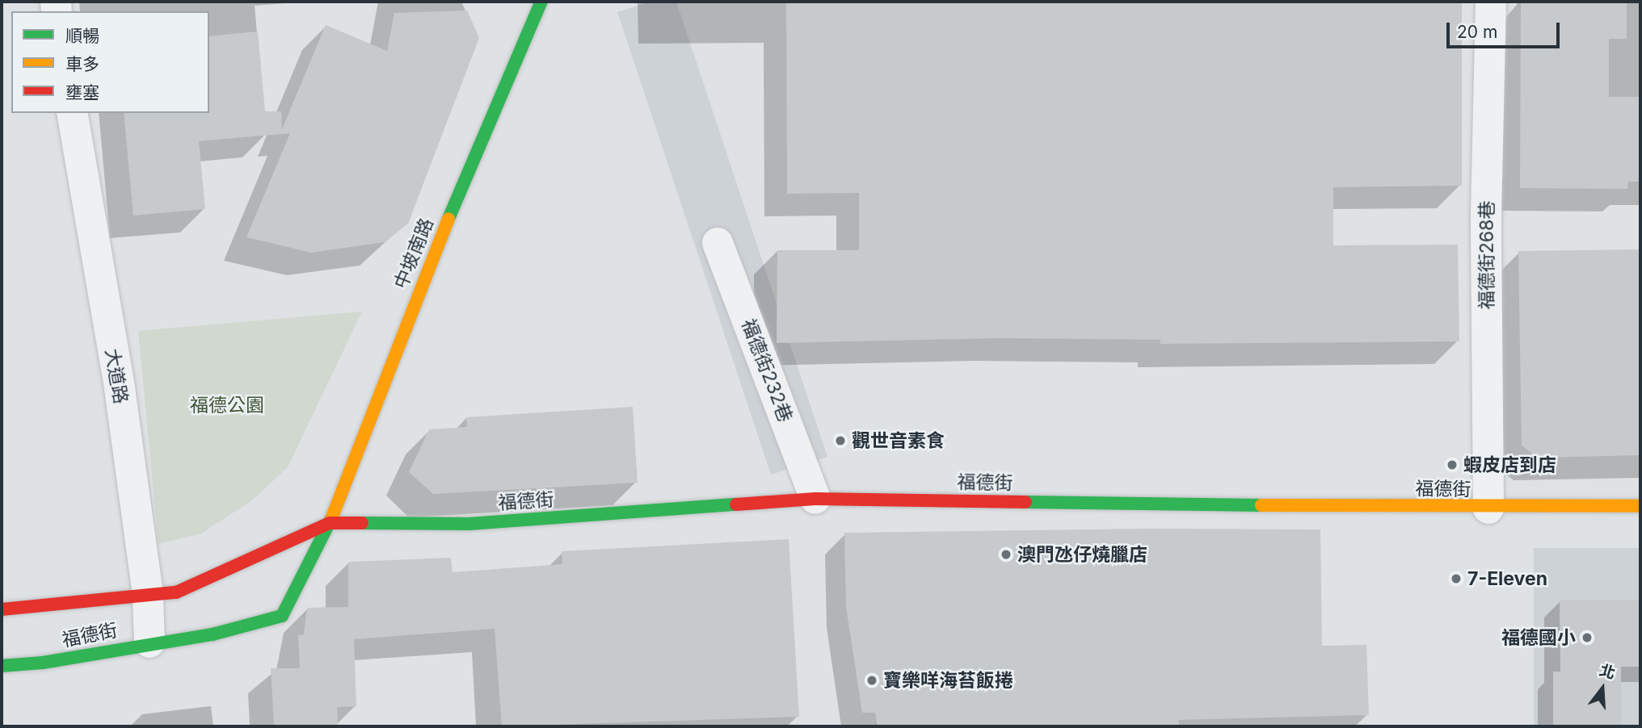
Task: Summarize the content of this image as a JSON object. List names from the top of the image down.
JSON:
{
  "streets": {
    "street": [
      "中坡南路",
      "福德街268巷",
      "福德街232巷",
      "大道路",
      "福德街"
    ]
  },
  "crossings": [
    ["中坡南路", "福德街"],
    ["福德街268巷", "福德街"],
    ["福德街232巷", "福德街"],
    ["大道路", "福德街"]
  ],
  "parks": ["福德公園"],
  "places": [
    "觀世音素食",
    "蝦皮店到店",
    "澳門氹仔燒臘店",
    "7-Eleven",
    "福德國小",
    "寶樂咩海苔飯捲"
  ],
  "legend": ["順暢", "車多", "壅塞"],
  "scale_bar": "20 m",
  "north": "top"
}
